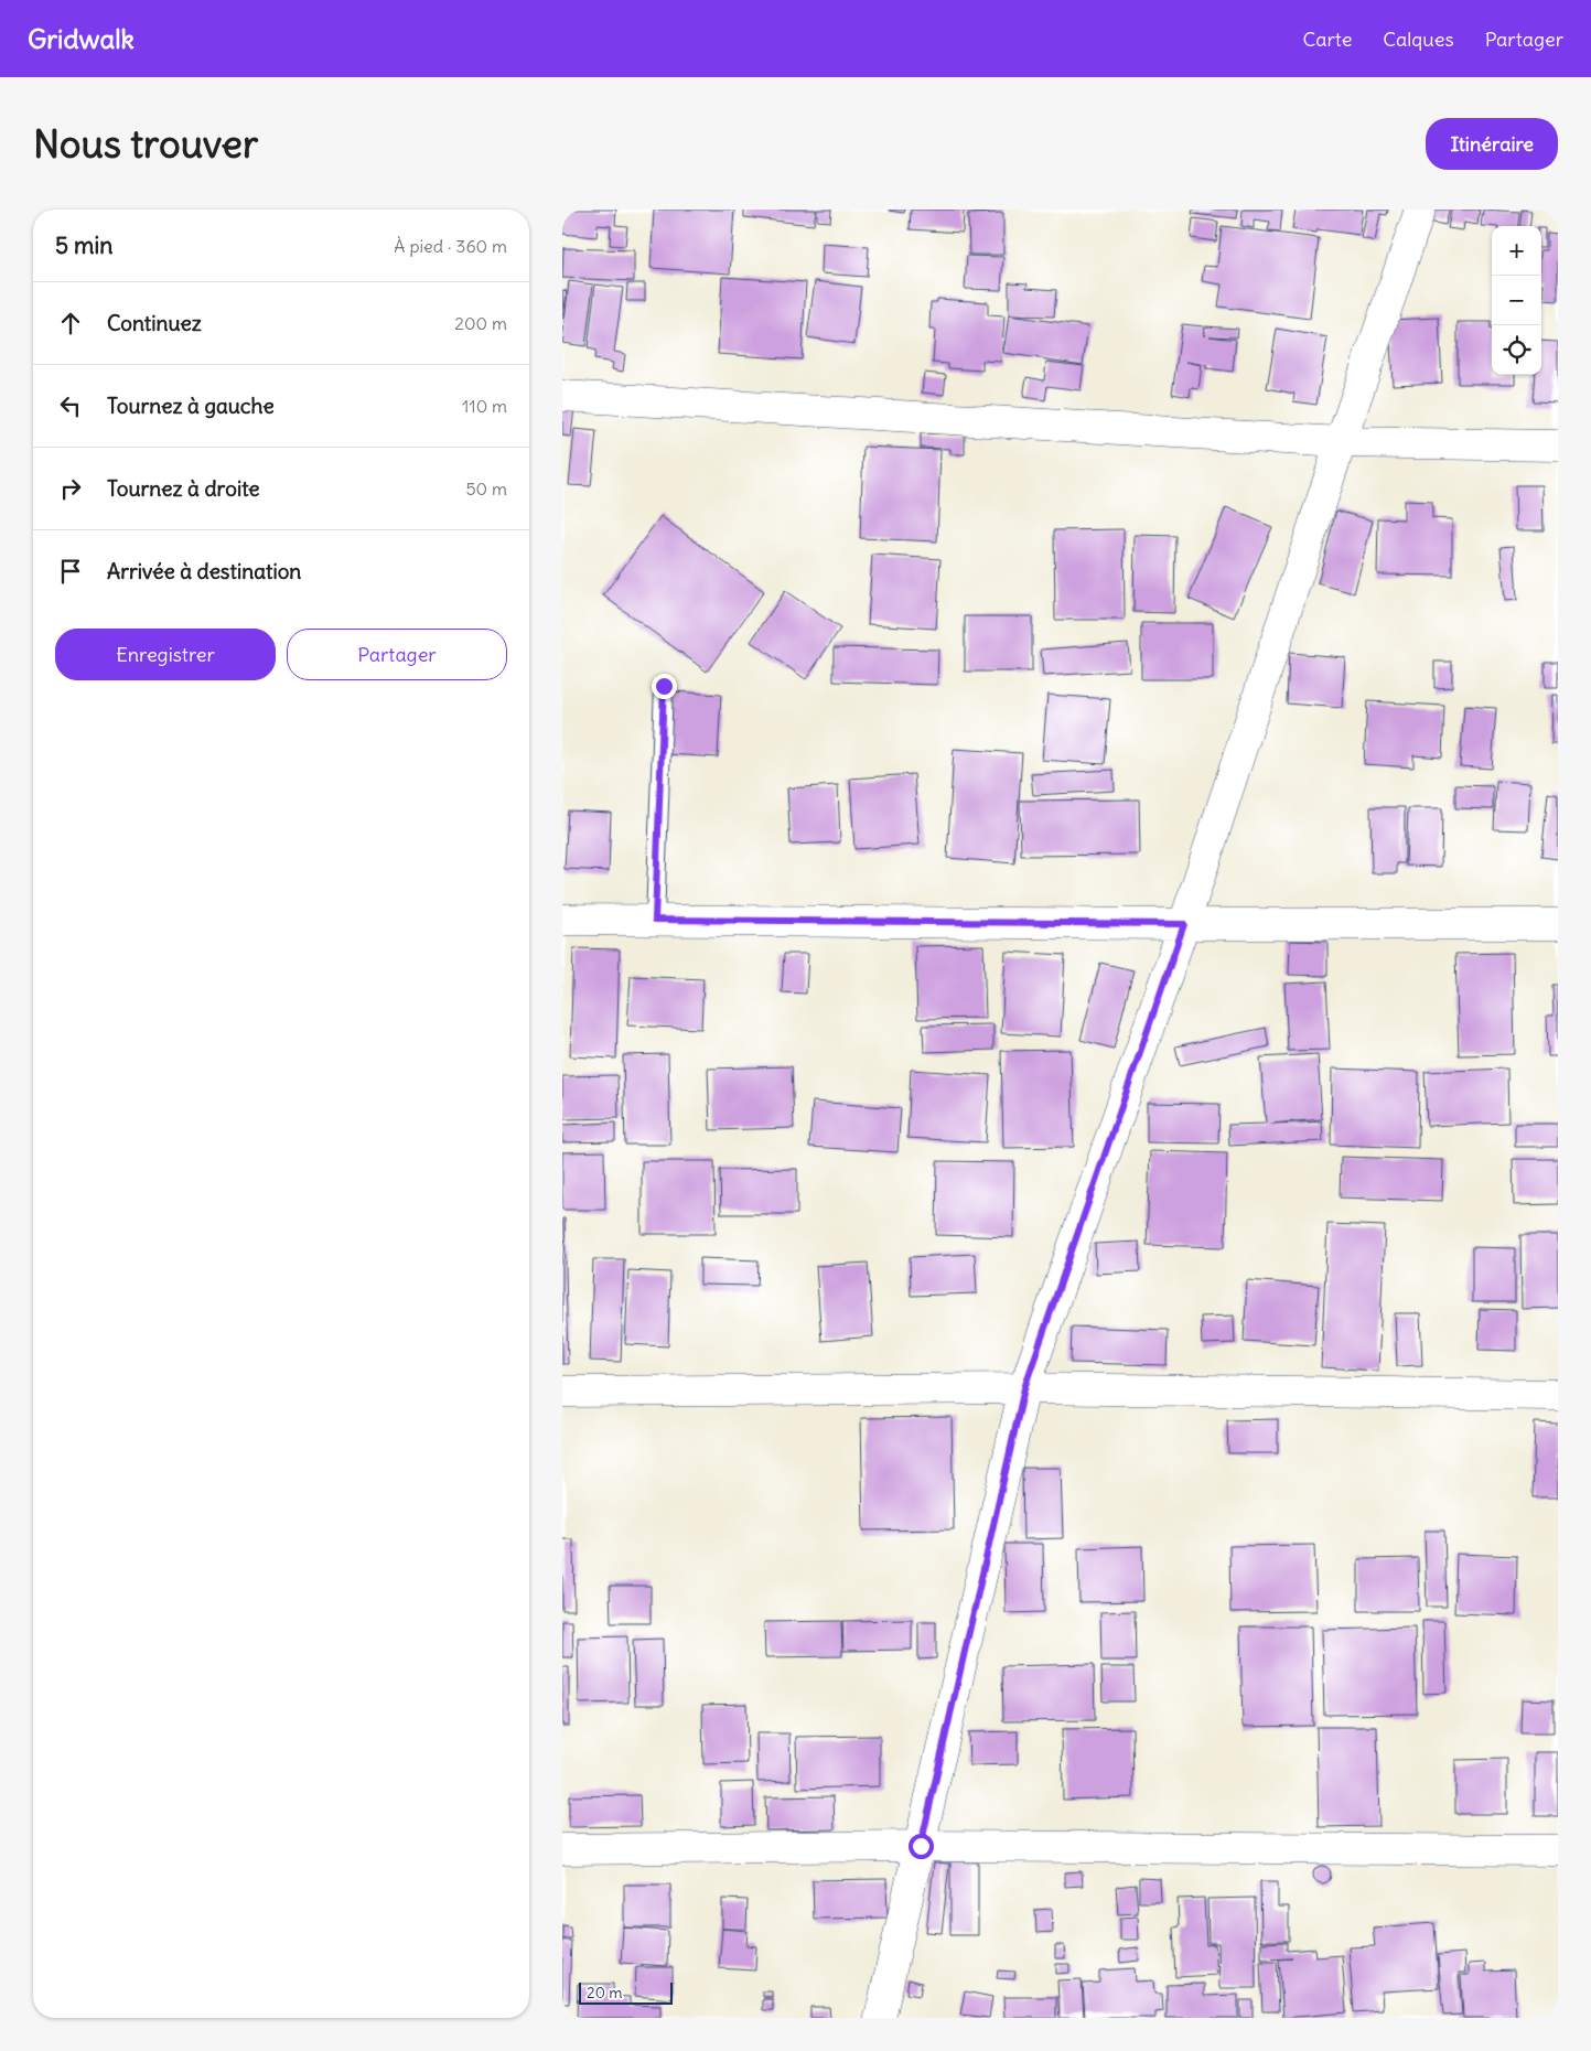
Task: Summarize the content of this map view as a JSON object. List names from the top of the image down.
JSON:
{
  "scale_bar": "20 m",
  "page": {
    "header": "Gridwalk",
    "nav": ["Carte", "Calques", "Partager"],
    "buttons": [
      "Itinéraire",
      ["Enregistrer", "Partager"]
    ],
    "title": "Nous trouver",
    "heading": ["5 min", "À pied · 360 m"],
    "map_buttons": ["+", "−"],
    "list": [
      ["Continuez", "200 m"],
      ["Tournez à gauche", "110 m"],
      ["Tournez à droite", "50 m"],
      "Arrivée à destination"
    ],
    "scale": "20 m"
  }
}
